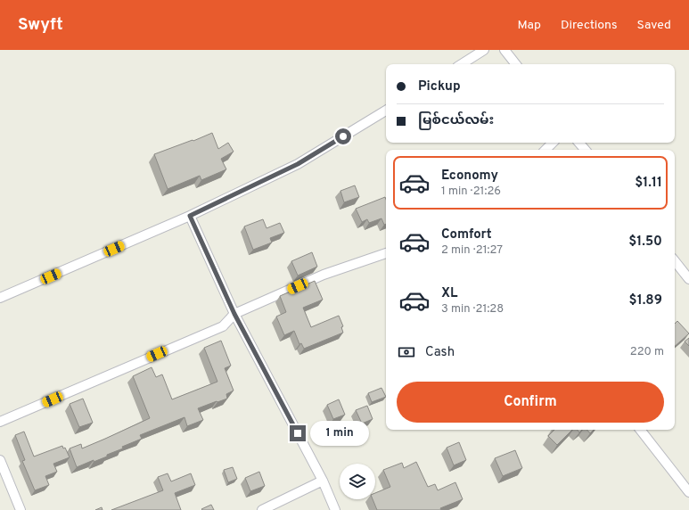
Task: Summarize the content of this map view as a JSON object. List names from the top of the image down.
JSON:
{
  "page": {
    "header": "Swyft",
    "nav": ["Map", "Directions", "Saved"],
    "banner": ["Pickup", "မြစ်ငယ်လမ်း"],
    "list": [
      {
        "name": "Economy",
        "note": "1 min · 21:26",
        "value": "$1.11"
      },
      {
        "name": "Comfort",
        "note": "2 min · 21:27",
        "value": "$1.50"
      },
      {
        "name": "XL",
        "note": "3 min · 21:28",
        "value": "$1.89"
      }
    ],
    "pay": ["Cash", "220 m"],
    "buttons": "Confirm",
    "bubble": "1 min"
  }
}
